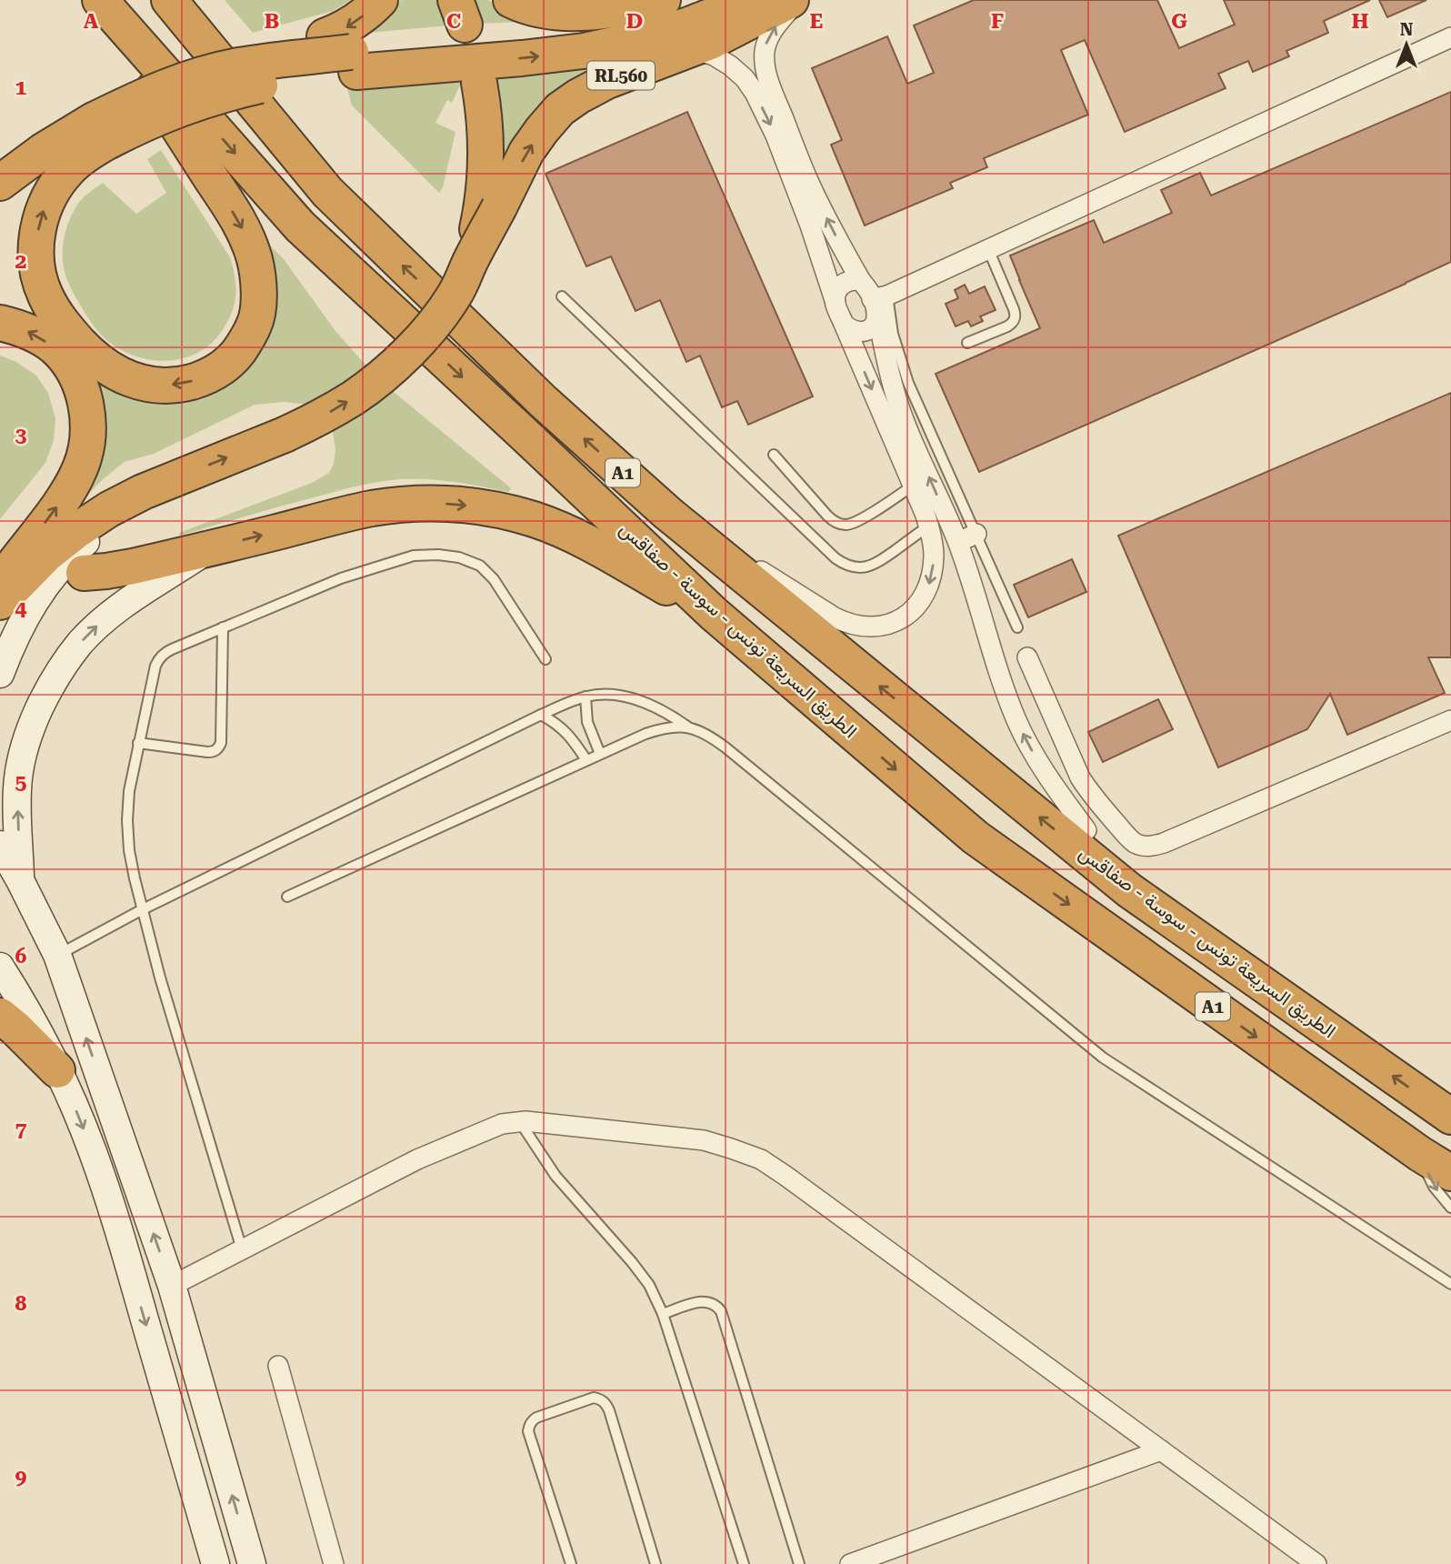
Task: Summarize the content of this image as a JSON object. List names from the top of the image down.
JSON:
{
  "streets": {
    "highway": ["RL560", "A1", "الطريق السريعة تونس - سوسة - صفاقس"]
  },
  "north": "top",
  "grid": {
    "columns": [
      "A",
      "B",
      "C",
      "D",
      "E",
      "F",
      "G",
      "H"
    ],
    "rows": [
      "1",
      "2",
      "3",
      "4",
      "5",
      "6",
      "7",
      "8",
      "9"
    ]
  }
}
